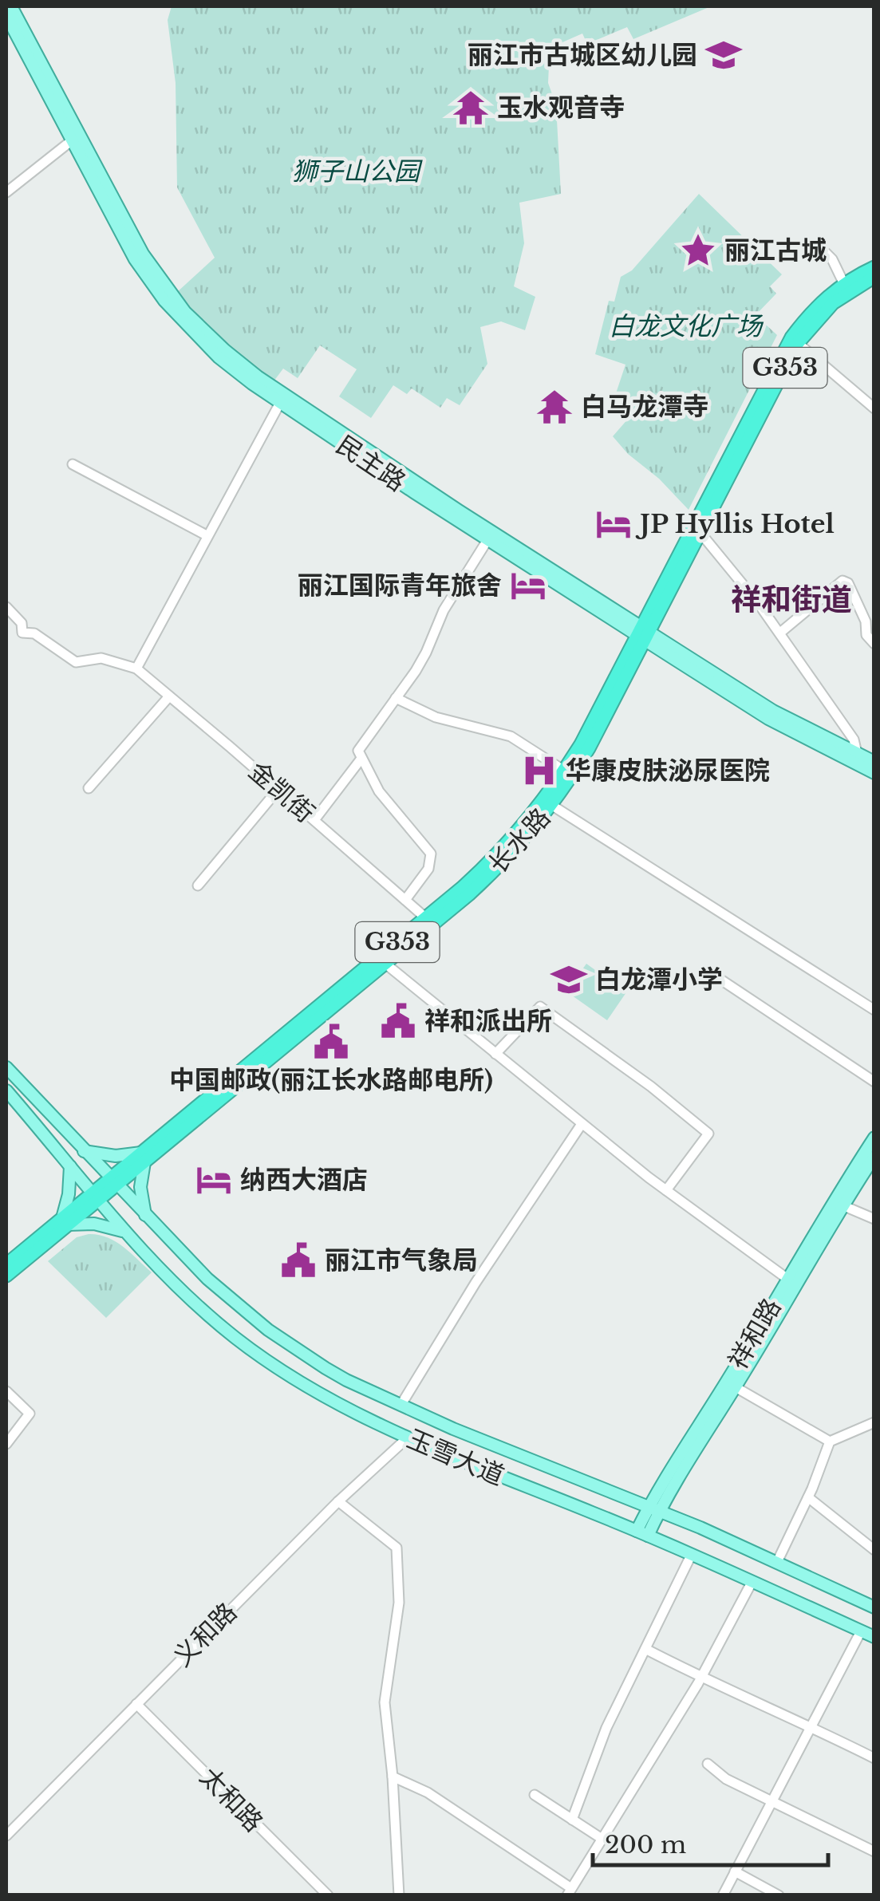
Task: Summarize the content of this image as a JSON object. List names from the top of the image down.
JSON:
{
  "streets": {
    "highway": ["G353", "长水路"],
    "main road": ["民主路", "祥和路", "玉雪大道"],
    "street": ["金凯街", "义和路", "太和路"]
  },
  "crossings": [
    ["民主路", "长水路"],
    ["金凯街", "长水路"],
    ["长水路", "玉雪大道"],
    ["祥和路", "玉雪大道"],
    ["玉雪大道", "义和路"],
    ["义和路", "太和路"]
  ],
  "districts": ["祥和街道"],
  "parks": ["狮子山公园", "白龙文化广场"],
  "places": {
    "school or university": ["丽江市古城区幼儿园", "白龙潭小学"],
    "temple": ["玉水观音寺", "白马龙潭寺"],
    "place": ["丽江古城"],
    "hotel": ["JP Hyllis Hotel", "丽江国际青年旅舍", "纳西大酒店"],
    "hospital": ["华康皮肤泌尿医院"],
    "public building": ["祥和派出所", "中国邮政(丽江长水路邮电所)", "丽江市气象局"]
  },
  "scale_bar": "200 m"
}
